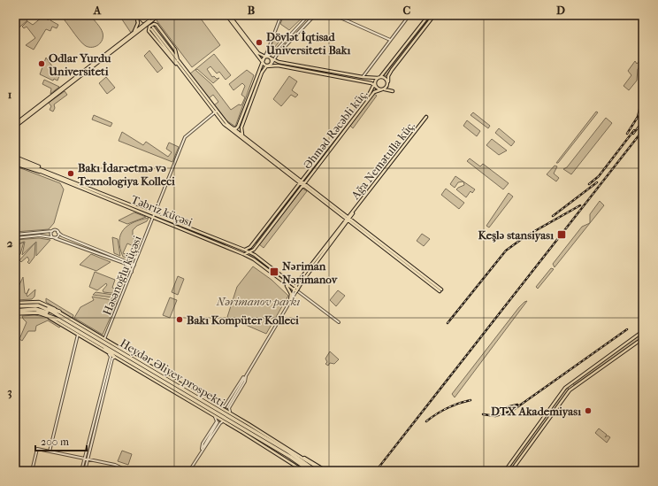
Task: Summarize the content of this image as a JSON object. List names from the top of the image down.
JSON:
{
  "streets": {
    "highway": ["Heydər Əliyev prospekti"],
    "main road": ["Əhməd Rəcəbli küç.", "Ağa Nemətulla küç.", "Təbriz küçəsi"],
    "street": ["Həsənoğlu küçəsi"]
  },
  "crossings": [
    ["Əhməd Rəcəbli küç.", "Təbriz küçəsi"],
    ["Təbriz küçəsi", "Həsənoğlu küçəsi"]
  ],
  "parks": ["Nərimanov parkı"],
  "places": {
    "other": [
      "Dövlət İqtisad Universiteti Bakı",
      "Odlar Yurdu Universiteti",
      "Bakı İdarəetmə və Texnologiya Kolleci",
      "Bakı Kompüter Kolleci",
      "DTX Akademiyası"
    ],
    "transit": ["Keşlə stansiyası", "Nəriman Nərimanov"]
  },
  "scale_bar": "200 m",
  "grid": {
    "columns": [
      "A",
      "B",
      "C",
      "D"
    ],
    "rows": ["1", "2", "3"]
  }
}
